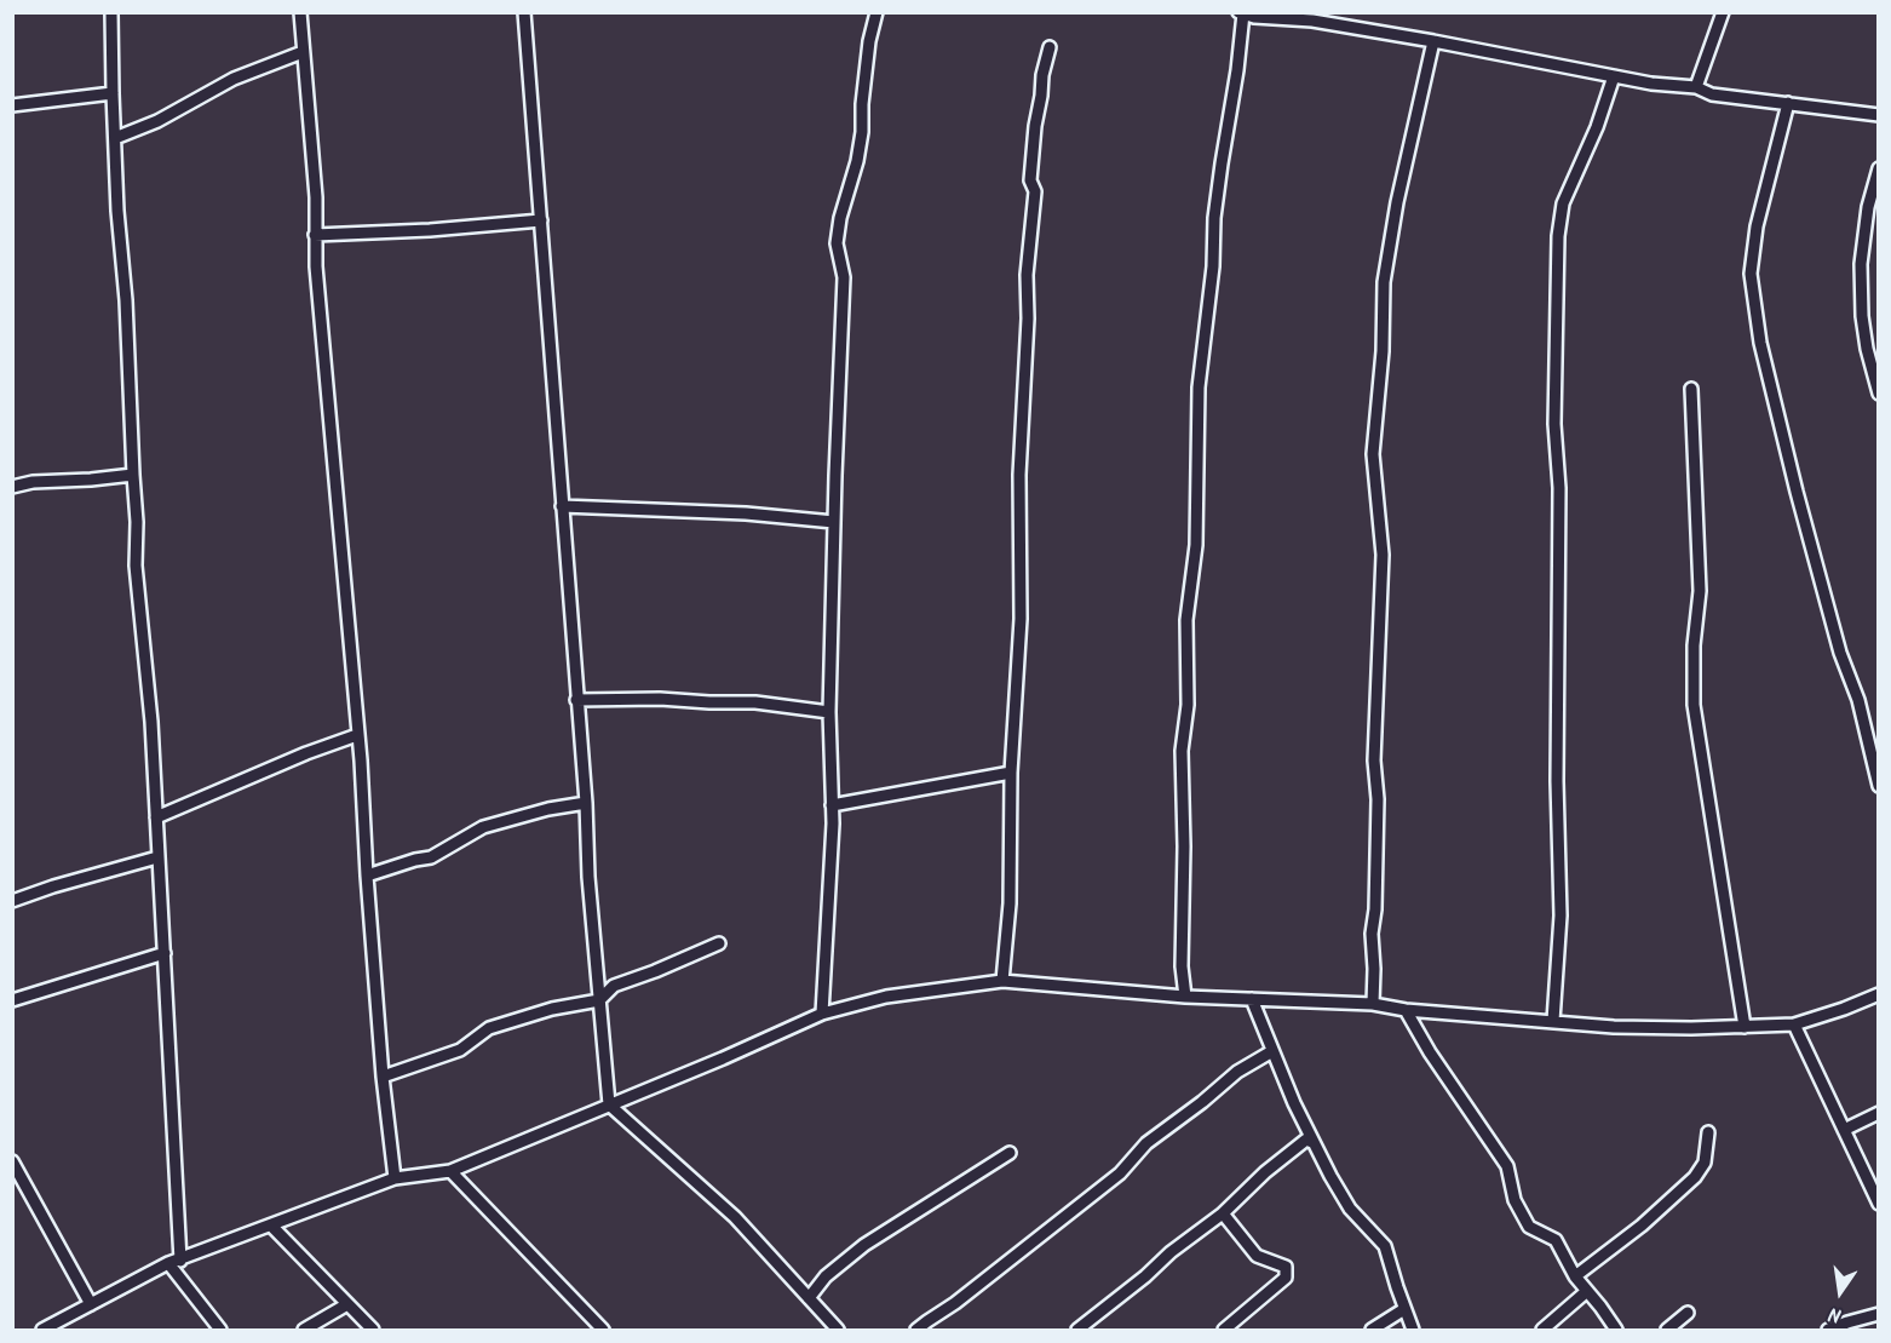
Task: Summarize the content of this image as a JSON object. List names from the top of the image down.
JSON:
{
  "north": "bottom"
}
